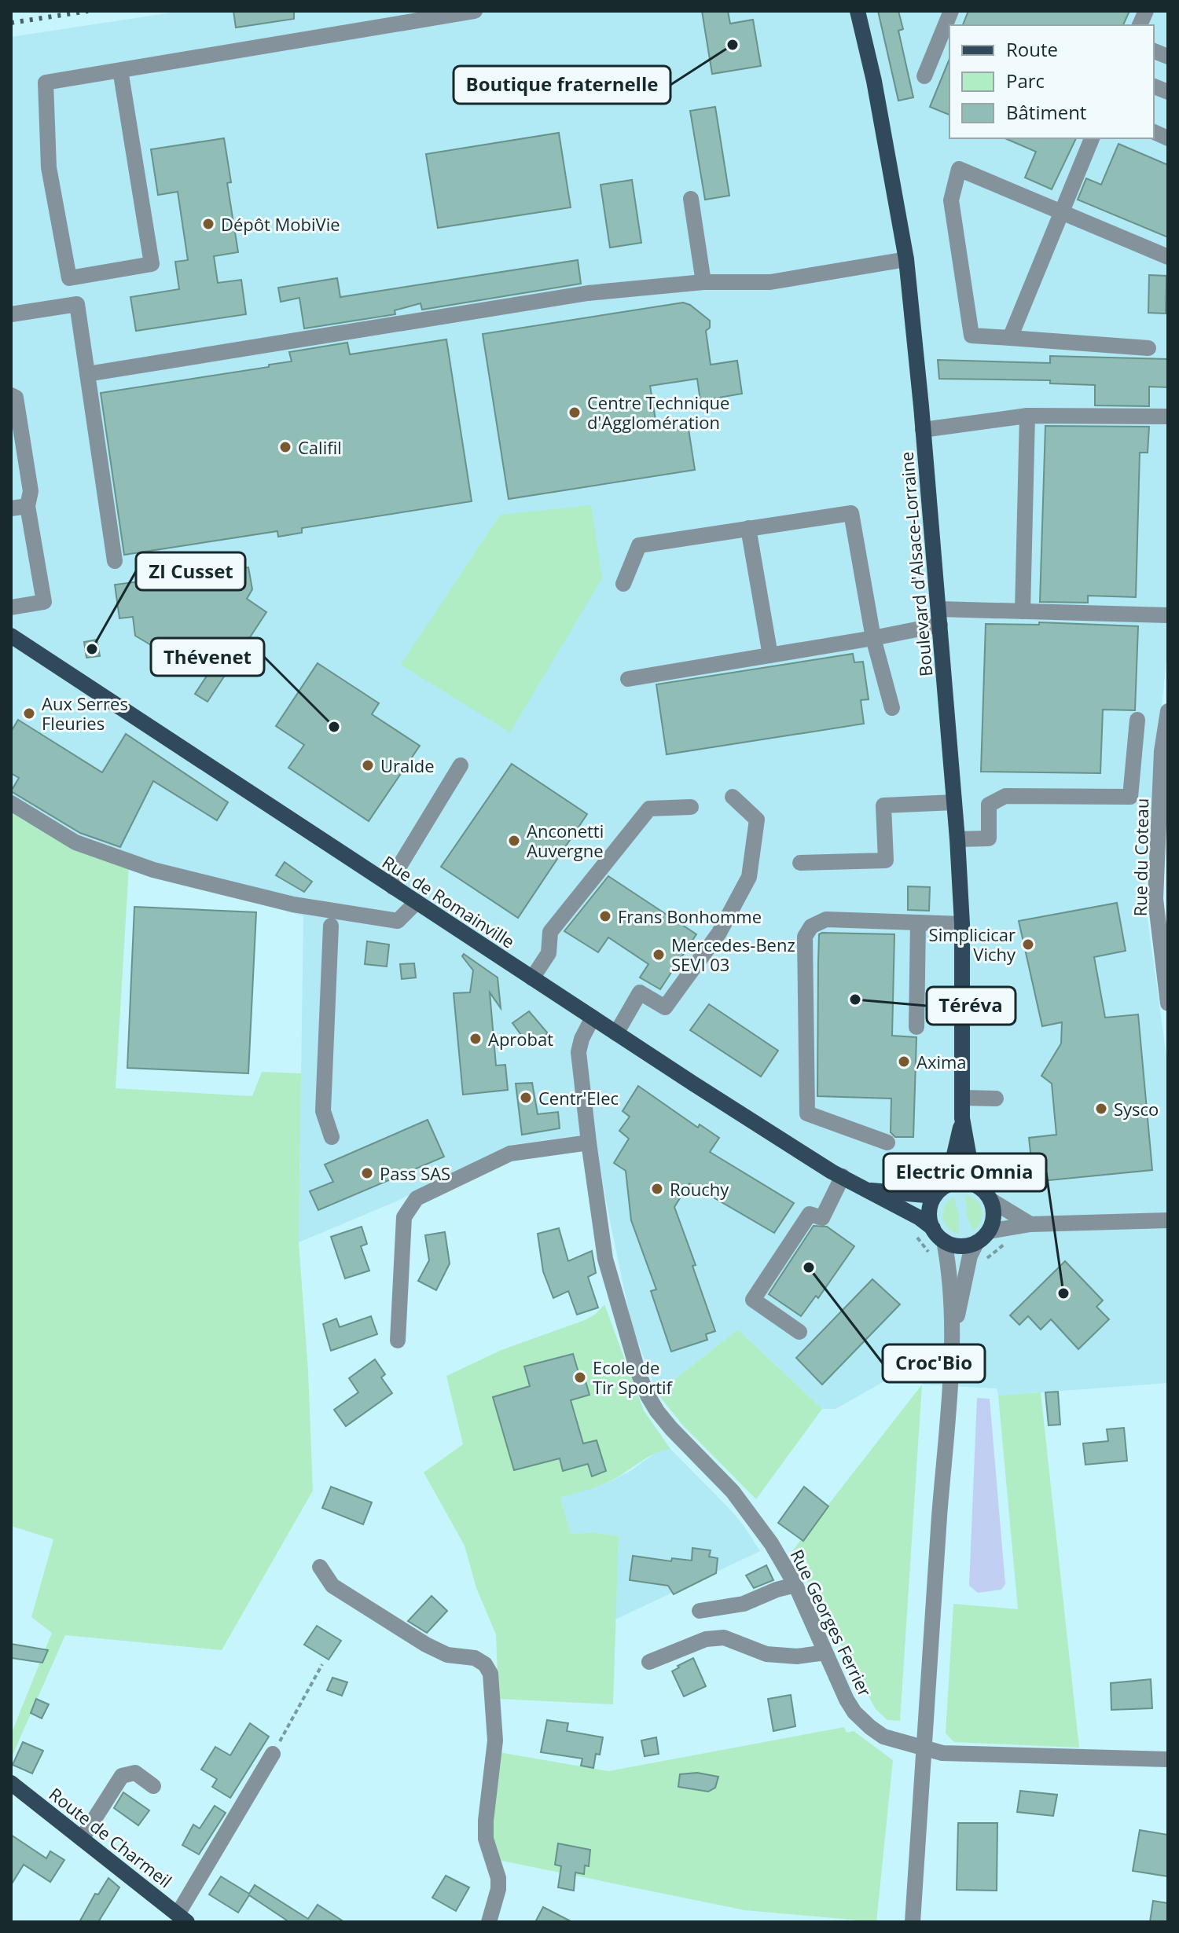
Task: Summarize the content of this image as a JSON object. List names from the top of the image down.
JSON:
{
  "streets": {
    "main road": ["Boulevard d'Alsace-Lorraine", "Rue de Romainville", "Route de Charmeil"],
    "street": ["Rue du Coteau", "Rue Georges Ferrier"]
  },
  "crossings": [
    ["Boulevard d'Alsace-Lorraine", "Rue de Romainville"],
    ["Rue de Romainville", "Rue Georges Ferrier"]
  ],
  "places": [
    "Boutique fraternelle",
    "Dépôt MobiVie",
    "Centre Technique d'Agglomération",
    "Califil",
    "ZI Cusset",
    "Aux Serres Fleuries",
    "Thévenet",
    "Uralde",
    "Anconetti Auvergne",
    "Frans Bonhomme",
    "Simplicicar Vichy",
    "Mercedes-Benz SEVI 03",
    "Téréva",
    "Aprobat",
    "Axima",
    "Centr'Elec",
    "Sysco",
    "Pass SAS",
    "Rouchy",
    "Croc'Bio",
    "Electric Omnia",
    "Ecole de Tir Sportif"
  ],
  "legend": ["Route", "Parc", "Bâtiment"]
}
